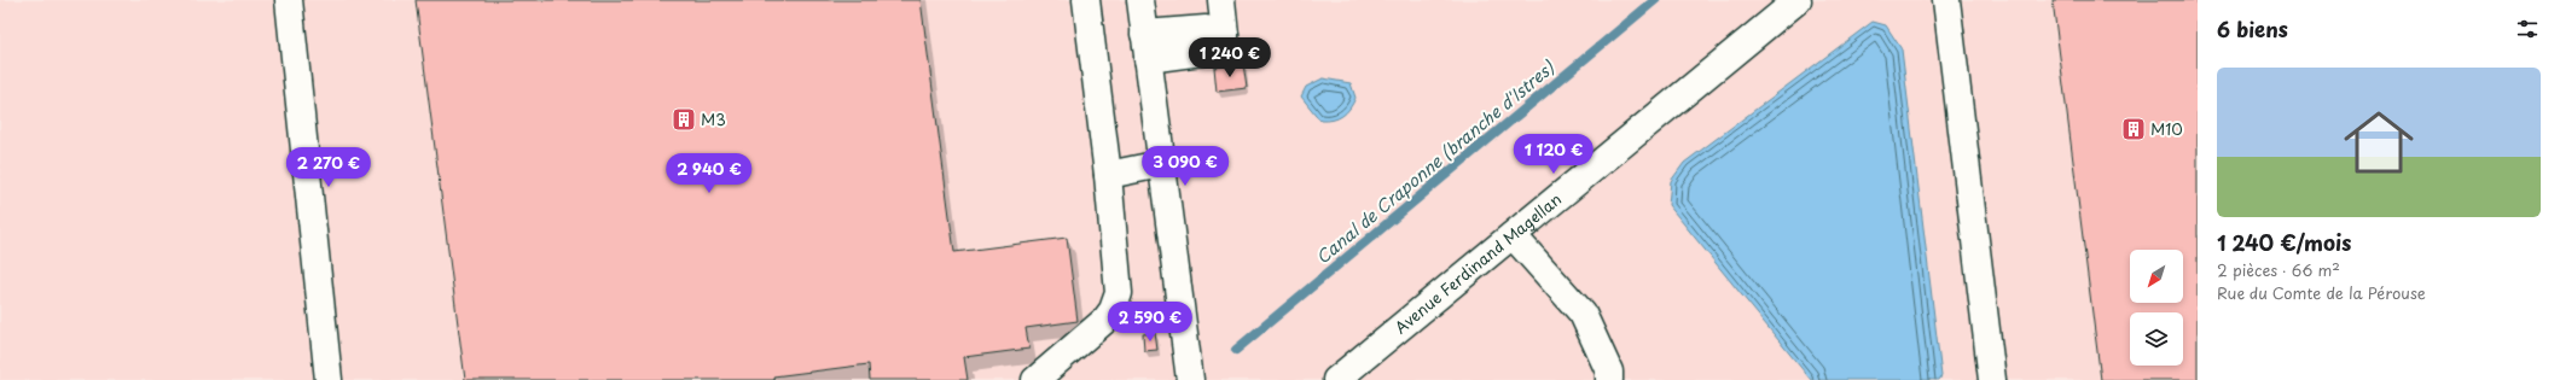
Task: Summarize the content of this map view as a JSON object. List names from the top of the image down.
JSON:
{
  "streets": {
    "street": ["Avenue Ferdinand Magellan"]
  },
  "water": ["Canal de Craponne (branche d'Istres)"],
  "places": {
    "building": ["M3", "M10"]
  },
  "north": "bottom left",
  "page": {
    "heading": "6 biens",
    "price": [
      "1 240 €",
      "1 120 €",
      "3 090 €",
      "2 270 €",
      "2 940 €",
      "2 590 €"
    ],
    "list": [
      {
        "name": "1 240 €/mois",
        "note": "2 pièces · 66 m² · Rue du Comte de la Pérouse"
      }
    ]
  }
}
